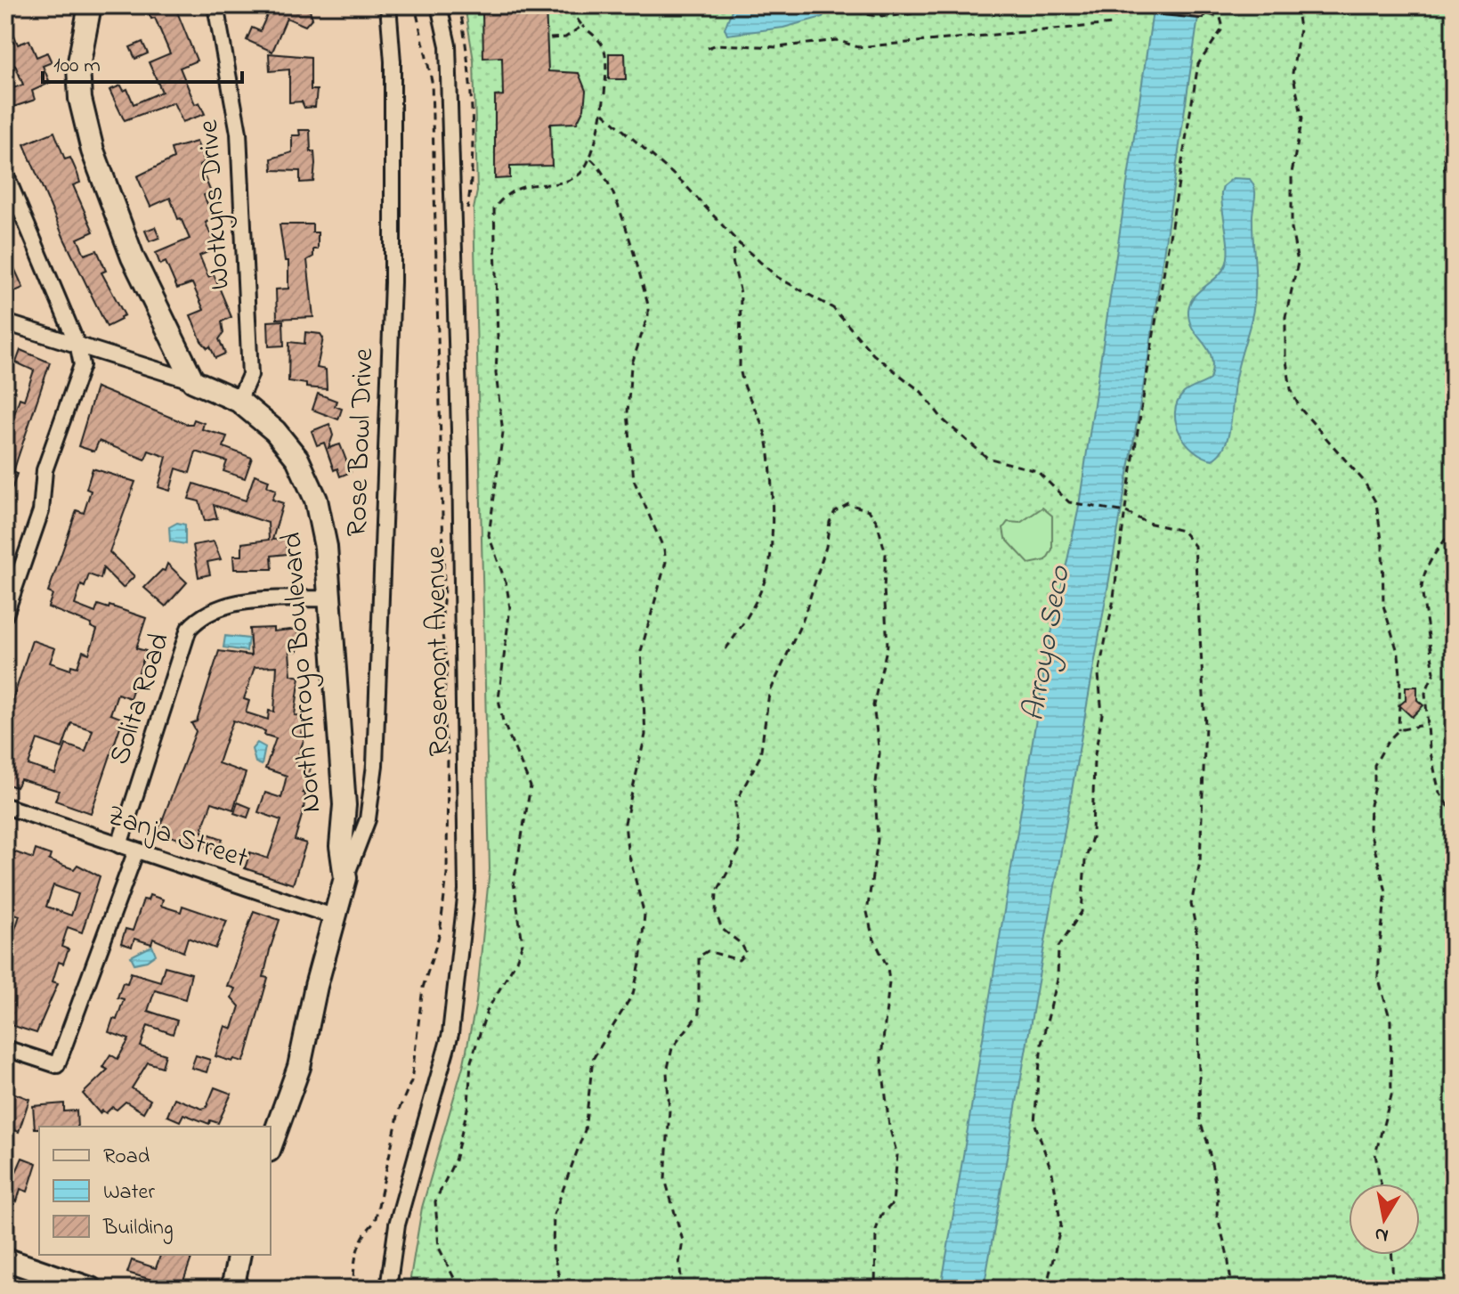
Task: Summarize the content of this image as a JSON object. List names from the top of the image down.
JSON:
{
  "streets": {
    "street": [
      "Wotkyns Drive",
      "Rose Bowl Drive",
      "Rosemont Avenue",
      "North Arroyo Boulevard",
      "Solita Road",
      "Zanja Street"
    ]
  },
  "crossings": [
    ["Wotkyns Drive", "North Arroyo Boulevard"],
    ["Rose Bowl Drive", "North Arroyo Boulevard"],
    ["North Arroyo Boulevard", "Solita Road"],
    ["North Arroyo Boulevard", "Zanja Street"],
    ["Solita Road", "Zanja Street"]
  ],
  "water": ["Arroyo Seco"],
  "legend": ["Road", "Water", "Building"],
  "scale_bar": "100 m",
  "north": "bottom"
}
